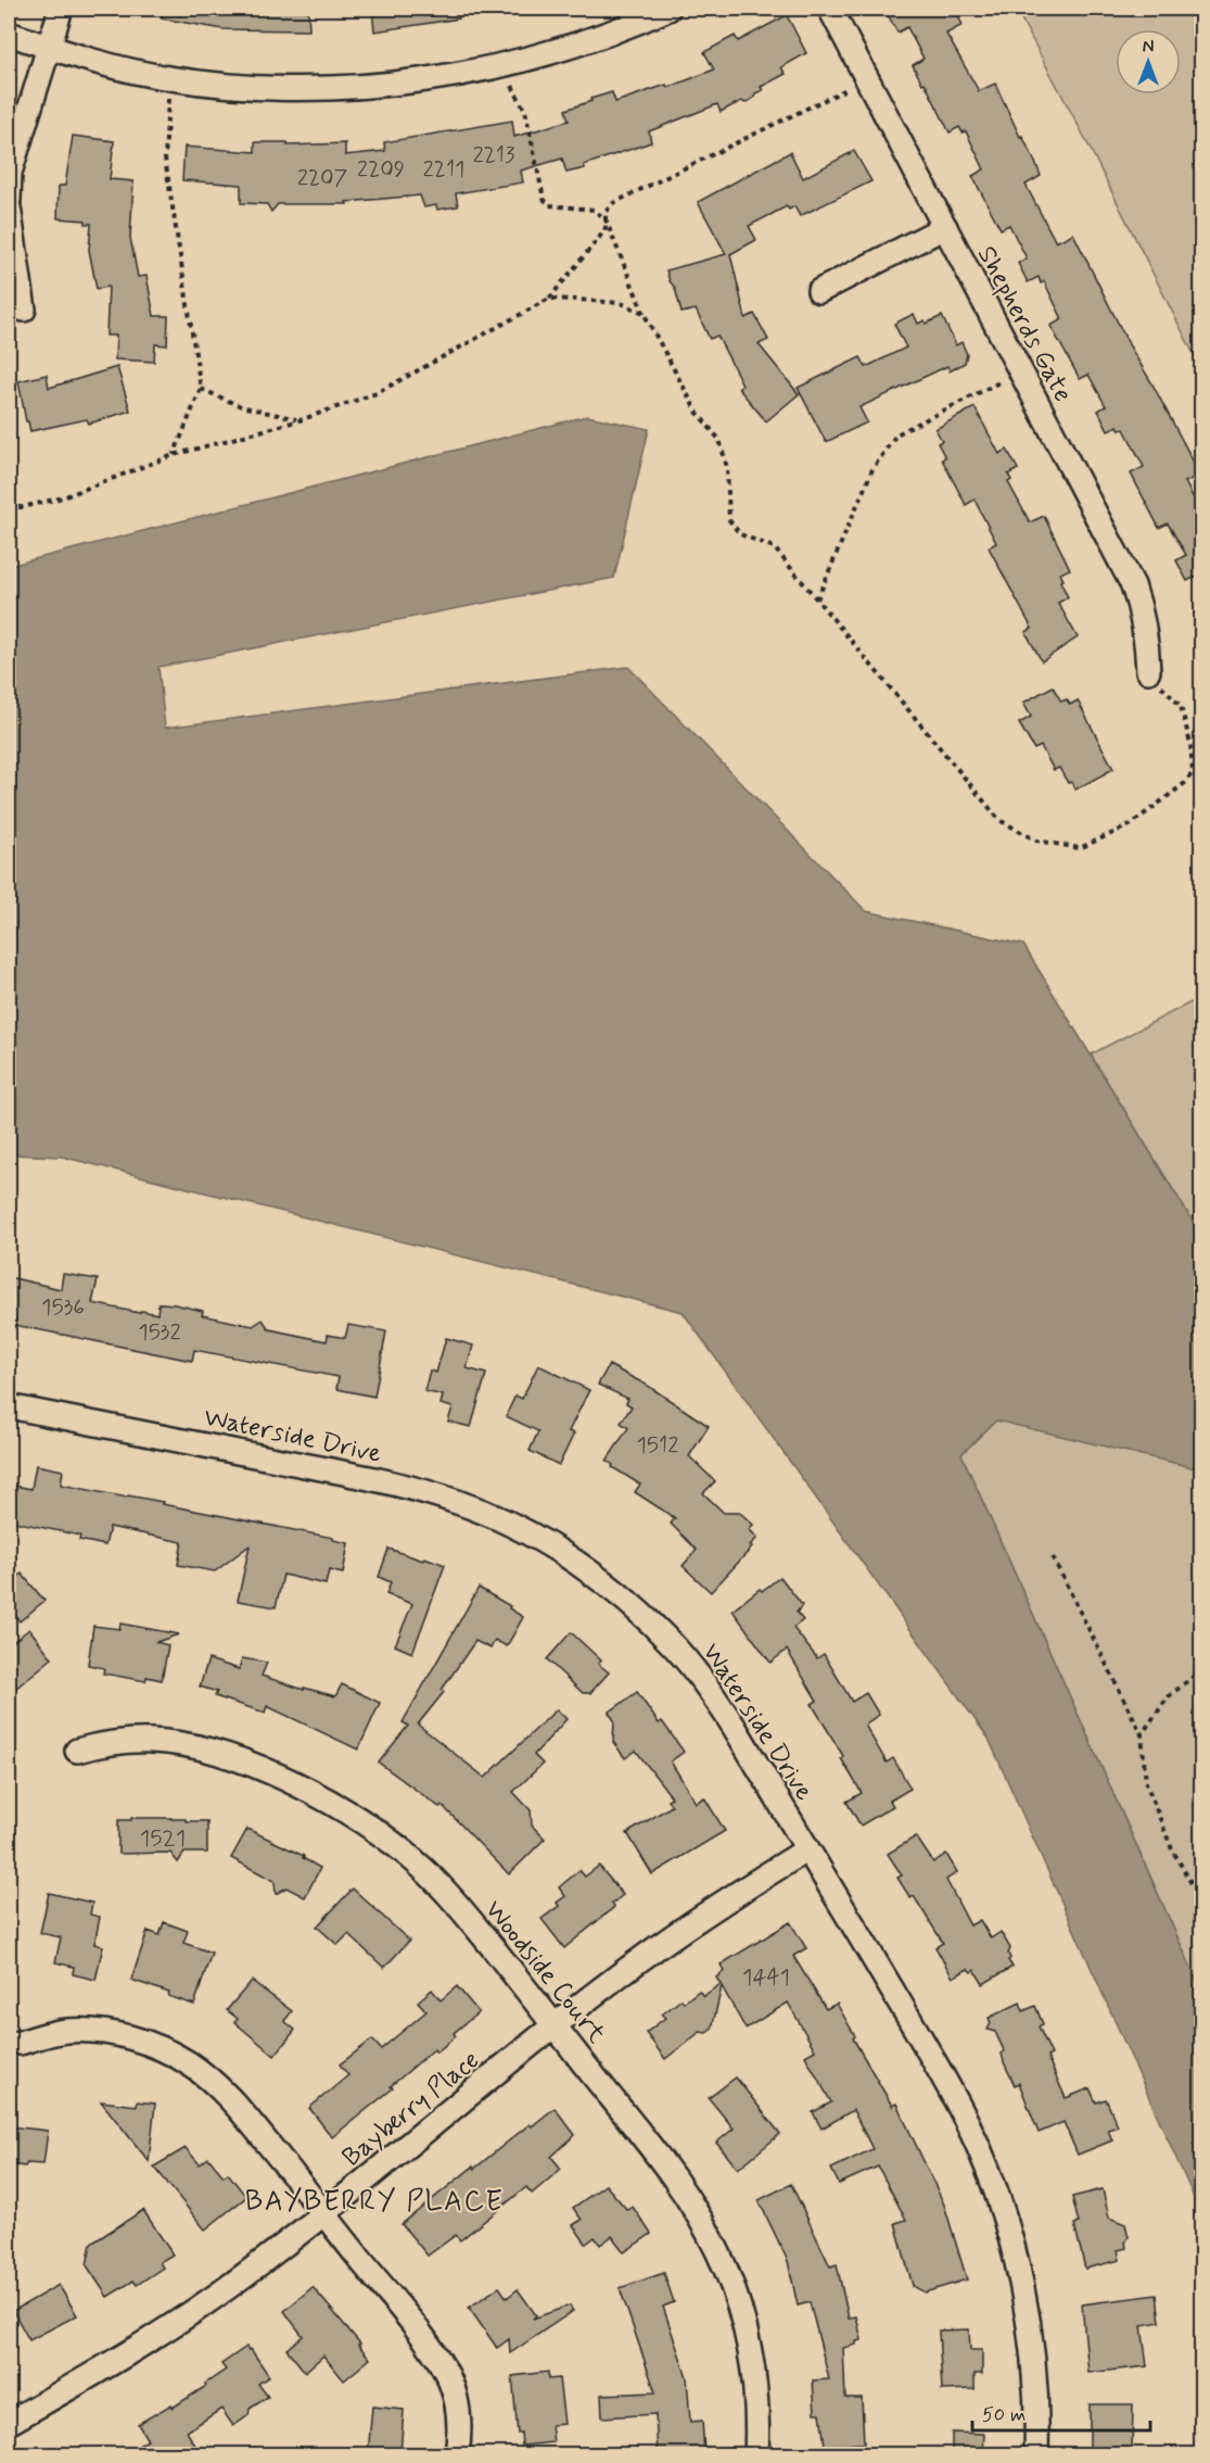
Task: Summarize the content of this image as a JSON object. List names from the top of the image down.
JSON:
{
  "streets": {
    "street": [
      "Shepherds Gate",
      "Waterside Drive",
      "Woodside Court",
      "Bayberry Place"
    ]
  },
  "crossings": [
    ["Waterside Drive", "Bayberry Place"],
    ["Woodside Court", "Bayberry Place"]
  ],
  "districts": ["BAYBERRY PLACE"],
  "house_numbers": [
    "2213",
    "2209",
    "2211",
    "2207",
    "1536",
    "1532",
    "1512",
    "1521",
    "1441"
  ],
  "scale_bar": "50 m",
  "north": "top"
}
